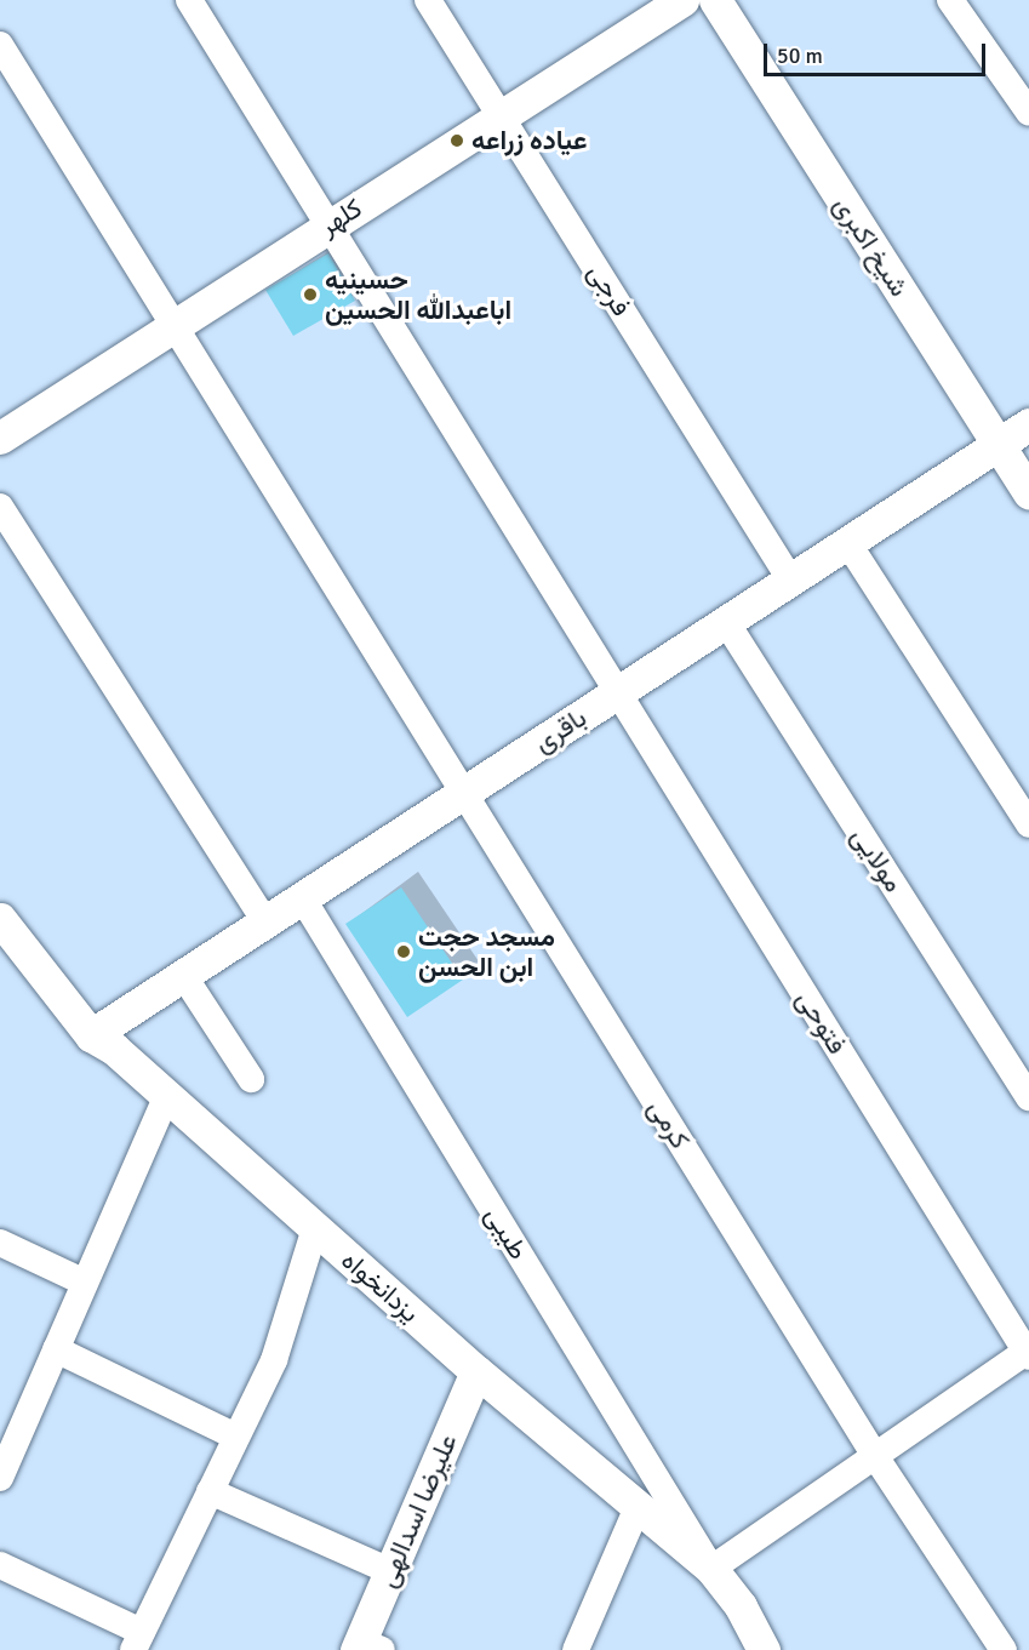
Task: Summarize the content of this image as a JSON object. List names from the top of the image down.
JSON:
{
  "streets": {
    "street": [
      "کلهر",
      "شیخ اکبری",
      "فرجی",
      "باقری",
      "مولایی",
      "فتوحی",
      "کرمی",
      "طیبی",
      "یزدانخواه",
      "علیرضا اسدالهی"
    ]
  },
  "crossings": [
    ["کلهر", "فرجی"],
    ["کلهر", "فتوحی"],
    ["کلهر", "کرمی"],
    ["شیخ اکبری", "باقری"],
    ["فرجی", "باقری"],
    ["باقری", "مولایی"],
    ["باقری", "فتوحی"],
    ["باقری", "کرمی"],
    ["باقری", "طیبی"],
    ["باقری", "یزدانخواه"],
    ["طیبی", "یزدانخواه"],
    ["یزدانخواه", "علیرضا اسدالهی"]
  ],
  "places": ["عیاده زراعه", "حسینیه اباعبدالله الحسین", "مسجد حجت ابن الحسن"],
  "scale_bar": "50 m"
}
